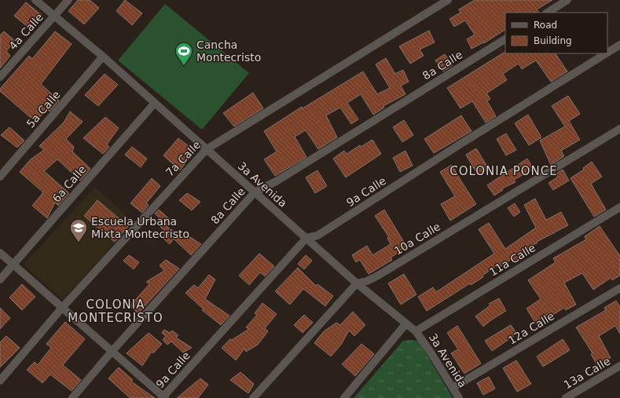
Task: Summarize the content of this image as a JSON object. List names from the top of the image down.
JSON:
{
  "streets": {
    "street": [
      "4a Calle",
      "8a Calle",
      "5a Calle",
      "7a Calle",
      "6a Calle",
      "3a Avenida",
      "9a Calle",
      "10a Calle",
      "11a Calle",
      "12a Calle",
      "13a Calle"
    ]
  },
  "crossings": [
    ["4a Calle", "3a Avenida"],
    ["8a Calle", "3a Avenida"],
    ["5a Calle", "3a Avenida"],
    ["7a Calle", "3a Avenida"],
    ["6a Calle", "3a Avenida"],
    ["3a Avenida", "9a Calle"],
    ["3a Avenida", "10a Calle"],
    ["3a Avenida", "11a Calle"],
    ["3a Avenida", "12a Calle"]
  ],
  "districts": ["COLONIA PONCE", "COLONIA MONTECRISTO"],
  "places": {
    "sports": ["Cancha Montecristo"],
    "school or university": ["Escuela Urbana Mixta Montecristo"]
  },
  "legend": ["Road", "Building"]
}
